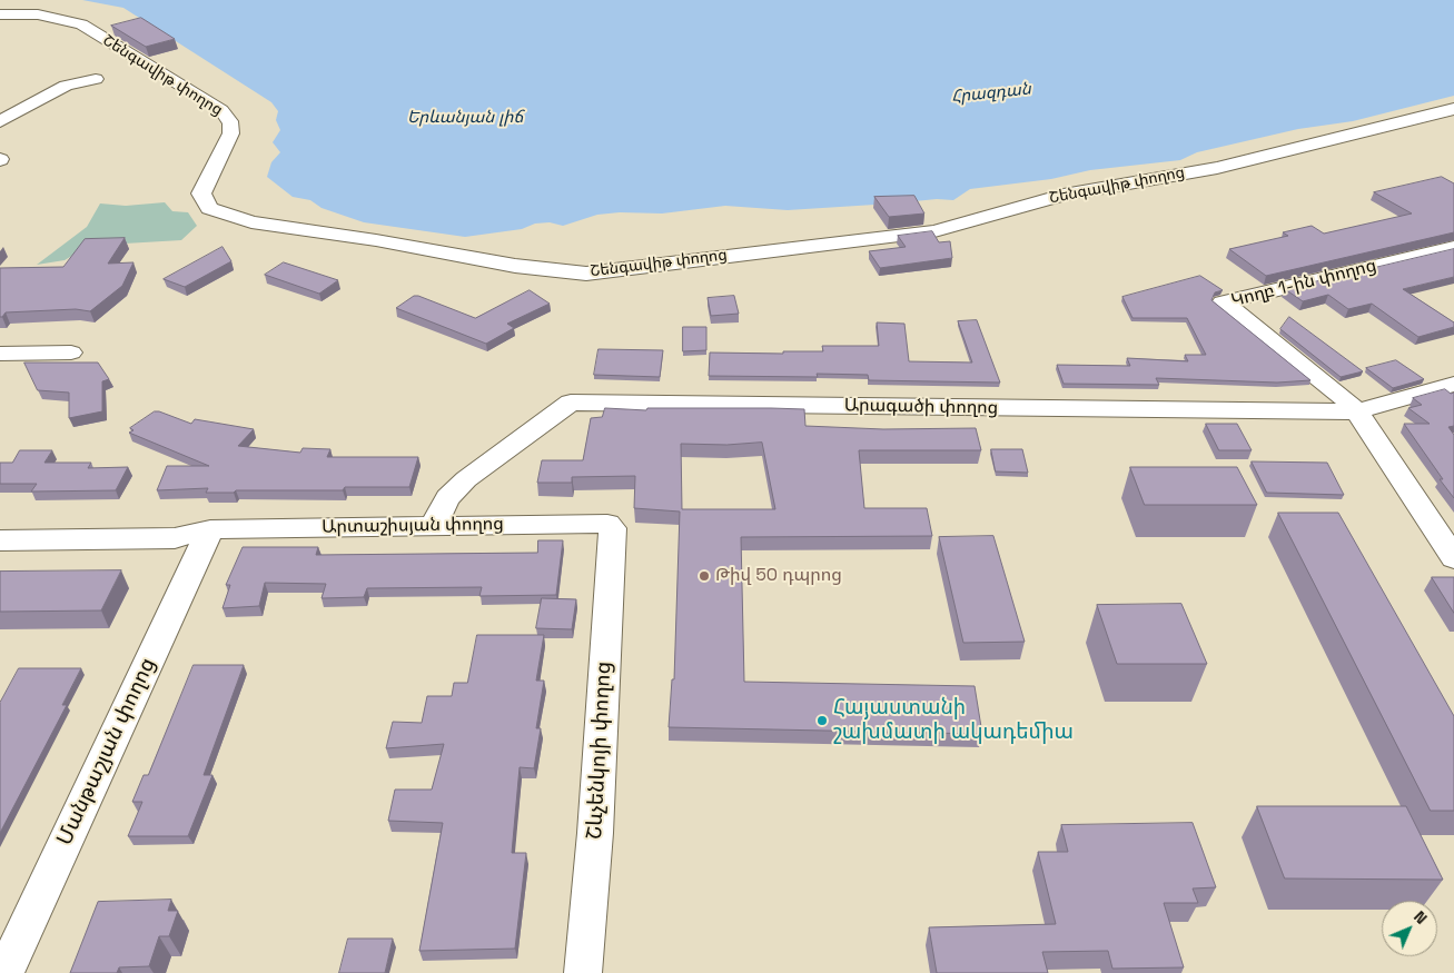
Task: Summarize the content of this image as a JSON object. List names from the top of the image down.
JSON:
{
  "streets": {
    "street": [
      "Շենգավիթ փողոց",
      "Կողբ 1-ին փողոց",
      "Արագածի փողոց",
      "Արտաշիսյան փողոց",
      "Շևչենկոյի փողոց",
      "Մանթաշյան փողոց"
    ]
  },
  "crossings": [
    ["Կողբ 1-ին փողոց", "Արագածի փողոց"],
    ["Արագածի փողոց", "Արտաշիսյան փողոց"],
    ["Արտաշիսյան փողոց", "Շևչենկոյի փողոց"],
    ["Արտաշիսյան փողոց", "Մանթաշյան փողոց"]
  ],
  "water": ["Հրազդան", "Երևանյան լիճ"],
  "places": ["Թիվ 50 դպրոց", "Հայաստանի շախմատի ակադեմիա"],
  "north": "top right"
}
